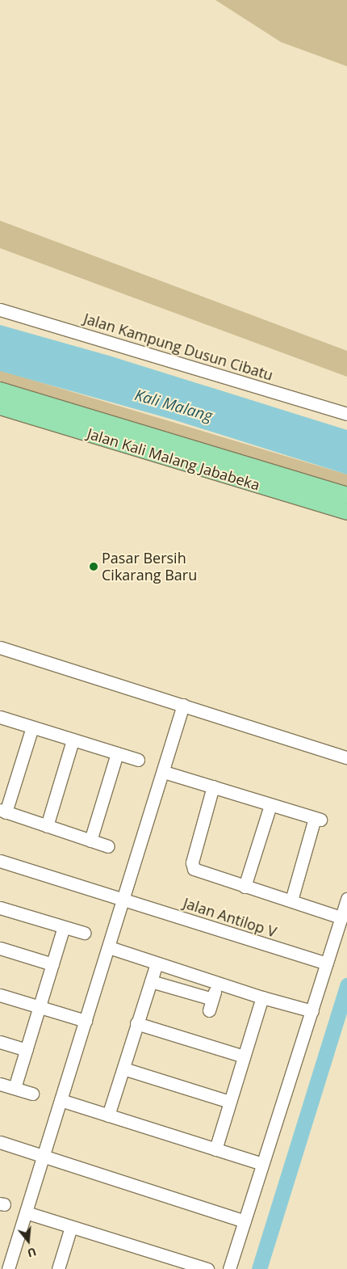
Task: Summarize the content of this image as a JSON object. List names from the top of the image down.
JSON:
{
  "streets": {
    "main road": ["Jalan Kali Malang Jababeka"],
    "street": ["Jalan Kampung Dusun Cibatu", "Jalan Antilop V"]
  },
  "water": ["Kali Malang"],
  "places": ["Pasar Bersih Cikarang Baru"],
  "north": "bottom"
}
